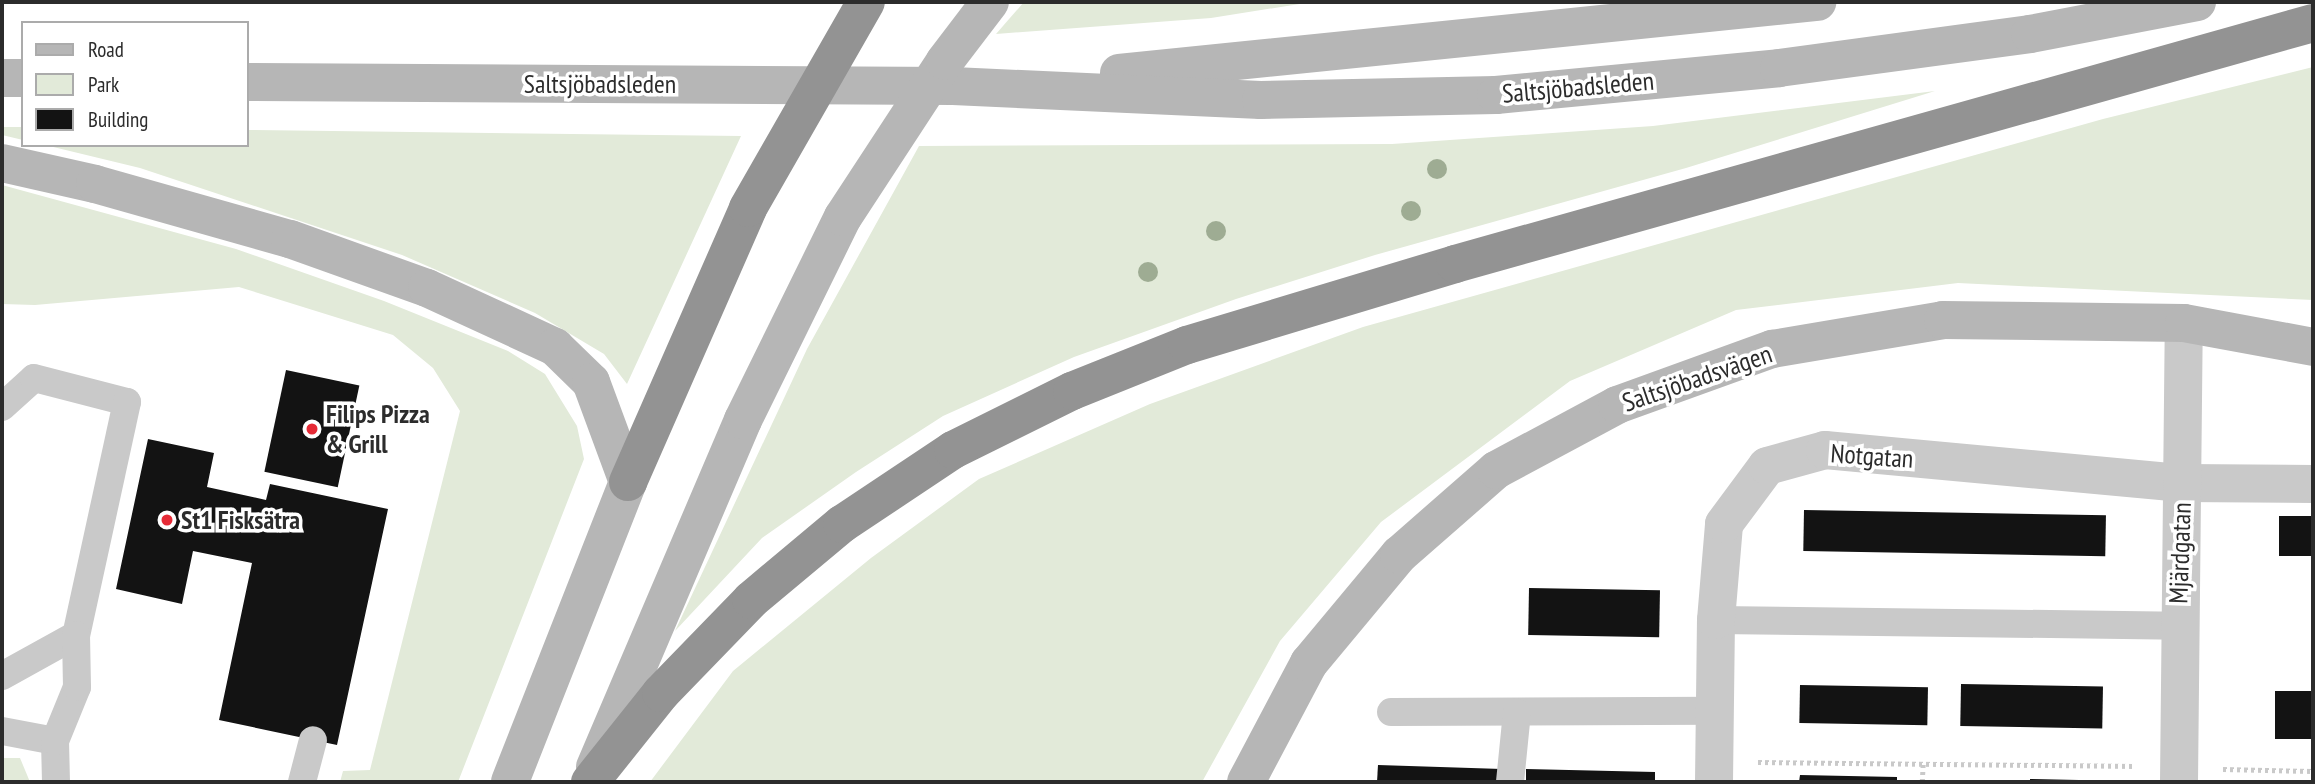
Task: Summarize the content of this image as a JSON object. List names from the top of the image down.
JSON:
{
  "streets": {
    "main road": ["Saltsjöbadsleden", "Saltsjöbadsvägen"],
    "street": ["Notgatan", "Mjärdgatan"]
  },
  "crossings": [
    ["Saltsjöbadsvägen", "Mjärdgatan"],
    ["Notgatan", "Mjärdgatan"]
  ],
  "places": ["Filips Pizza & Grill", "St1 Fisksätra"],
  "legend": ["Road", "Park", "Building"]
}
